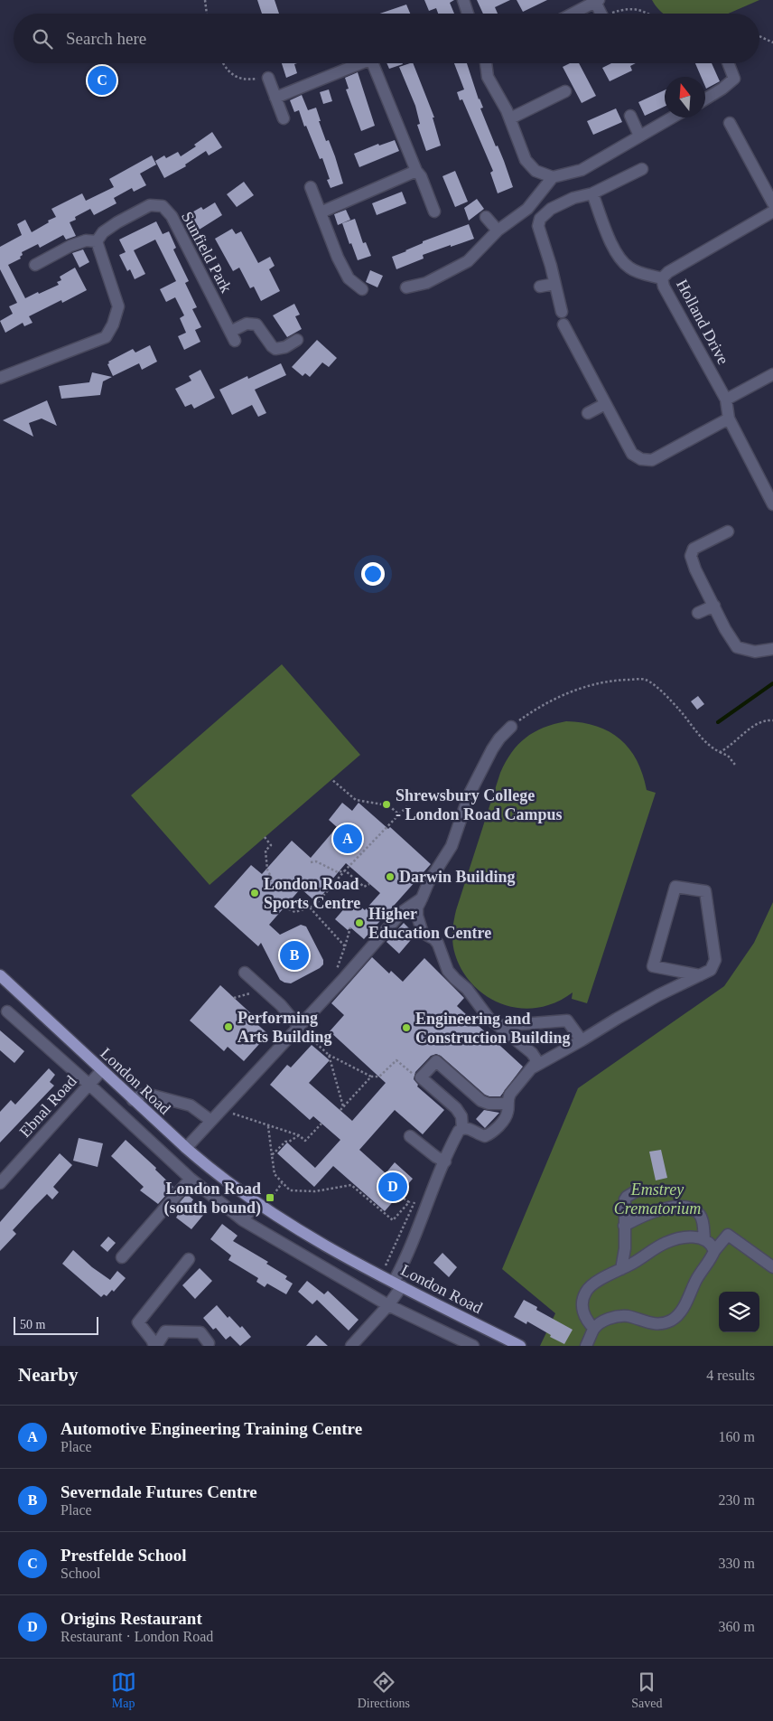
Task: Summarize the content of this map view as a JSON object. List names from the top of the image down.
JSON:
{
  "streets": {
    "main road": ["London Road"],
    "street": ["Sunfield Park", "Holland Drive", "Ebnal Road"]
  },
  "crossings": [
    ["London Road", "Ebnal Road"]
  ],
  "parks": ["Emstrey Crematorium"],
  "places": {
    "other": [
      "Shrewsbury College - London Road Campus",
      "Darwin Building",
      "London Road Sports Centre",
      "Higher Education Centre",
      "Performing Arts Building",
      "Engineering and Construction Building"
    ],
    "transit": ["London Road (south bound)"]
  },
  "scale_bar": "50 m",
  "north": "top",
  "page": {
    "search": "Search here",
    "pins": [
      "C",
      "A",
      "B",
      "D"
    ],
    "scale": "50 m",
    "heading": ["Nearby", "4 results"],
    "list": [
      {
        "mark": "A",
        "name": "Automotive Engineering Training Centre",
        "note": "Place",
        "value": "160 m"
      },
      {
        "mark": "B",
        "name": "Severndale Futures Centre",
        "note": "Place",
        "value": "230 m"
      },
      {
        "mark": "C",
        "name": "Prestfelde School",
        "note": "School",
        "value": "330 m"
      },
      {
        "mark": "D",
        "name": "Origins Restaurant",
        "note": "Restaurant · London Road",
        "value": "360 m"
      }
    ],
    "nav": ["Map", "Directions", "Saved"]
  }
}
